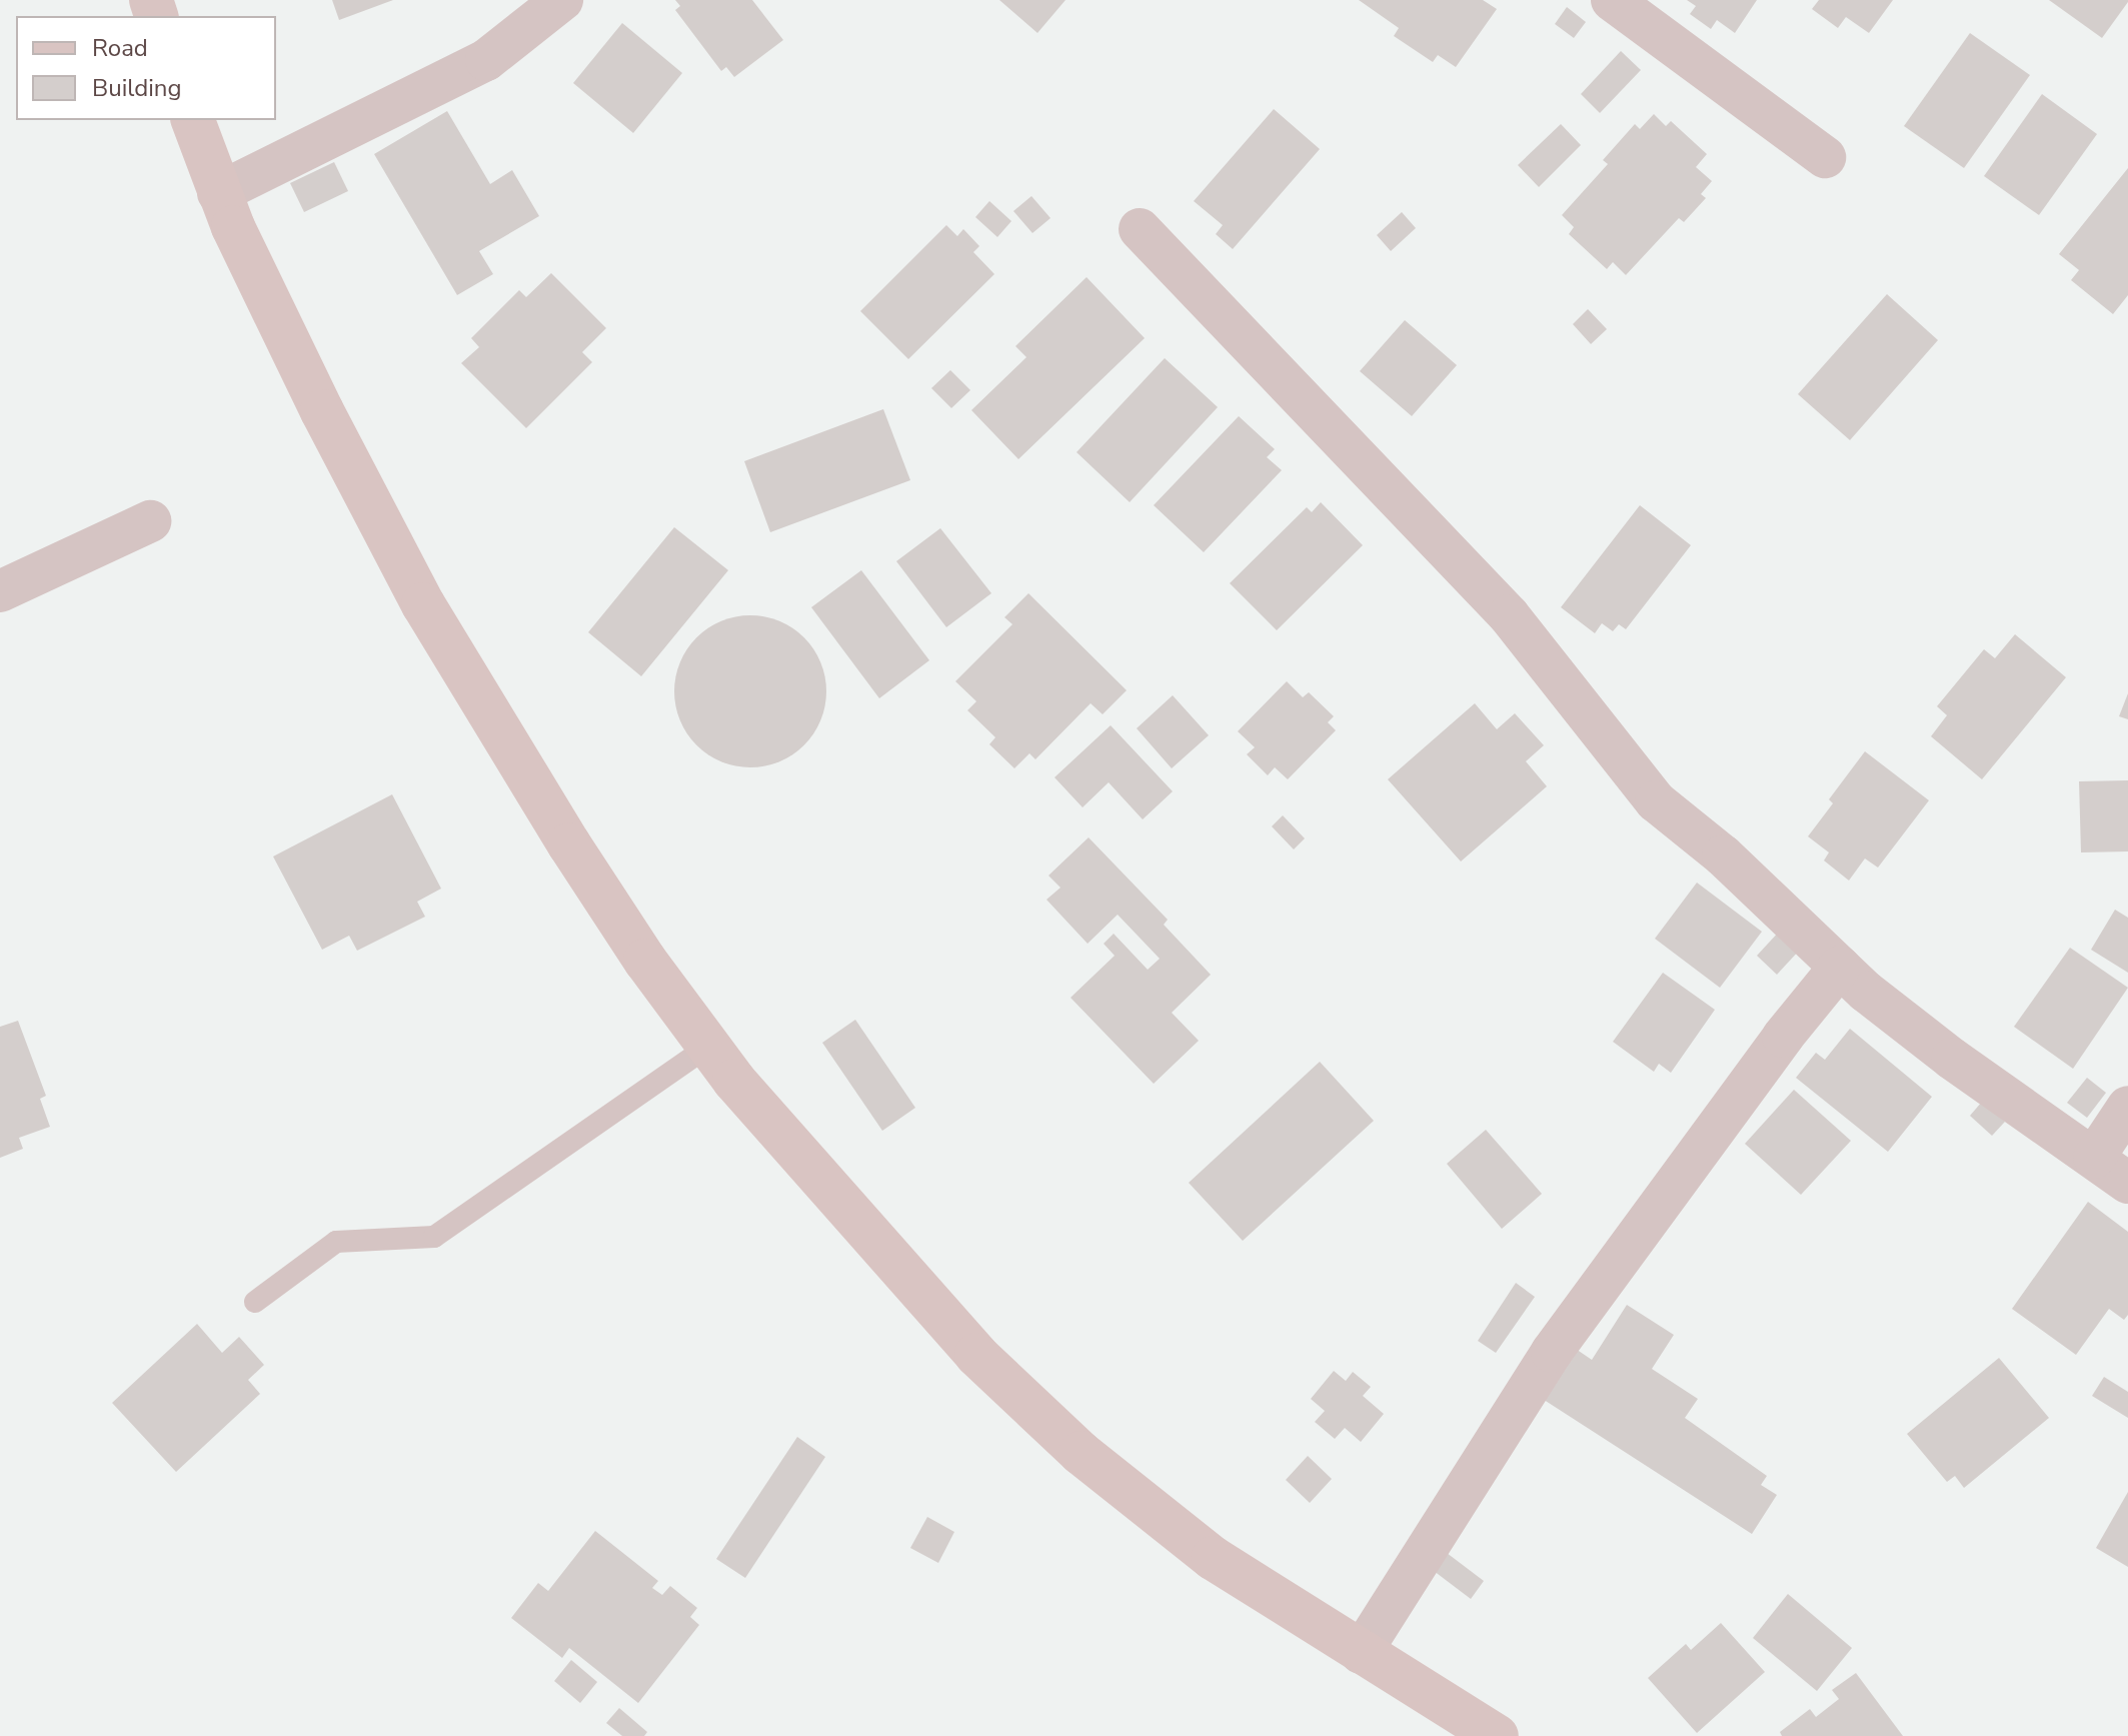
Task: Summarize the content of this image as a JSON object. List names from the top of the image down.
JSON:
{
  "legend": ["Road", "Building"]
}
